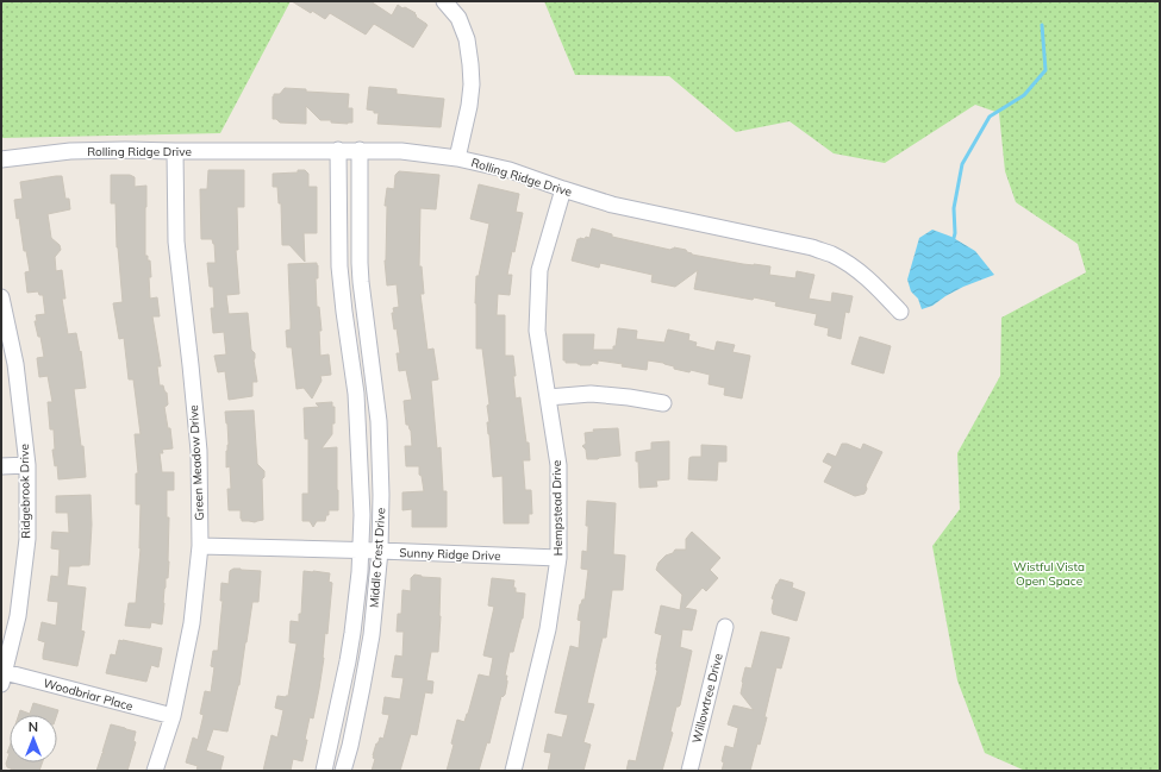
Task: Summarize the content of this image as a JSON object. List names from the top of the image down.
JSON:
{
  "streets": {
    "street": [
      "Rolling Ridge Drive",
      "Green Meadow Drive",
      "Ridgebrook Drive",
      "Hempstead Drive",
      "Sunny Ridge Drive",
      "Middle Crest Drive",
      "Woodbriar Place",
      "Willowtree Drive"
    ]
  },
  "crossings": [
    ["Rolling Ridge Drive", "Green Meadow Drive"],
    ["Rolling Ridge Drive", "Hempstead Drive"],
    ["Rolling Ridge Drive", "Middle Crest Drive"],
    ["Green Meadow Drive", "Sunny Ridge Drive"],
    ["Green Meadow Drive", "Woodbriar Place"],
    ["Ridgebrook Drive", "Woodbriar Place"],
    ["Hempstead Drive", "Sunny Ridge Drive"],
    ["Sunny Ridge Drive", "Middle Crest Drive"]
  ],
  "parks": ["Wistful Vista Open Space"],
  "north": "top"
}
